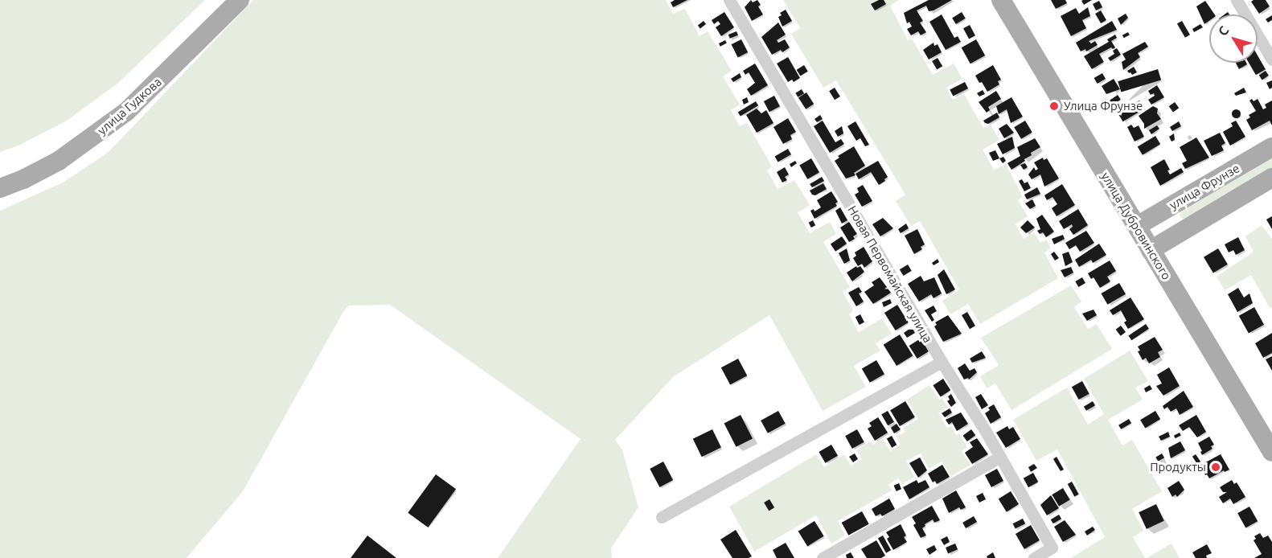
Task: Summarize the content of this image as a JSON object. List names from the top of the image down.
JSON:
{
  "streets": {
    "main road": ["улица Гудкова", "улица Фрунзе", "улица Дубровинского"],
    "street": ["Новая Первомайская улица"]
  },
  "crossings": [
    ["улица Фрунзе", "улица Дубровинского"]
  ],
  "places": ["Улица Фрунзе", "Продукты"],
  "north": "top left"
}
